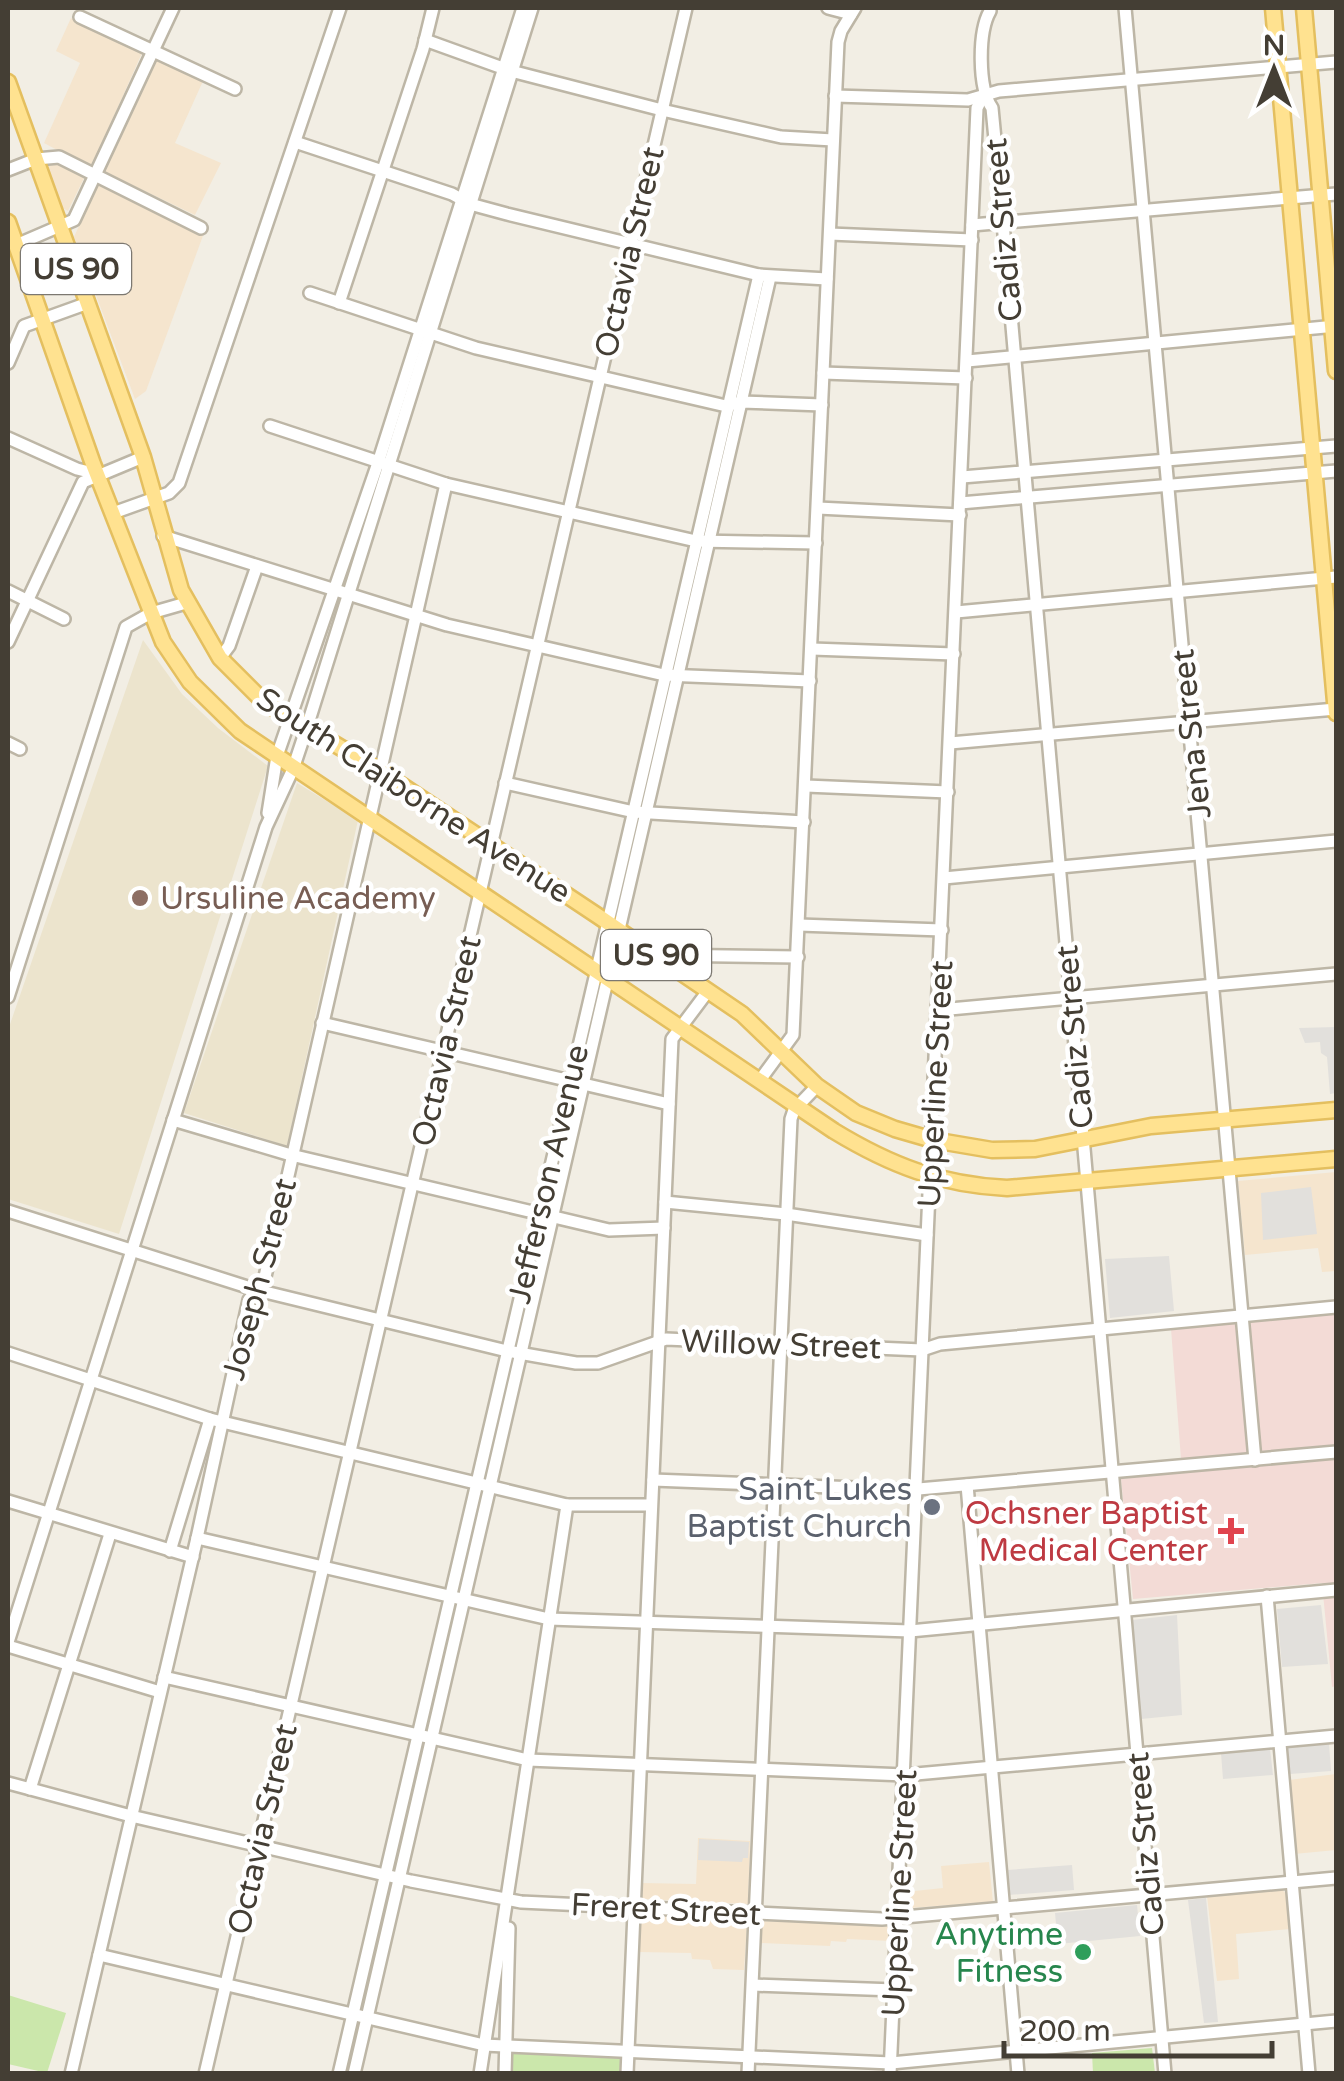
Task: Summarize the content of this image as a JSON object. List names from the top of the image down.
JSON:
{
  "streets": {
    "main road": ["US 90", "South Claiborne Avenue"],
    "street": [
      "Cadiz Street",
      "Octavia Street",
      "Jena Street",
      "Upperline Street",
      "Jefferson Avenue",
      "Joseph Street",
      "Willow Street",
      "Freret Street"
    ]
  },
  "crossings": [
    ["Cadiz Street", "South Claiborne Avenue"],
    ["Cadiz Street", "Upperline Street"],
    ["Cadiz Street", "Willow Street"],
    ["Cadiz Street", "Freret Street"],
    ["Octavia Street", "South Claiborne Avenue"],
    ["Octavia Street", "Willow Street"],
    ["Octavia Street", "Freret Street"],
    ["Jena Street", "South Claiborne Avenue"],
    ["Jena Street", "Willow Street"],
    ["South Claiborne Avenue", "Upperline Street"],
    ["South Claiborne Avenue", "Jefferson Avenue"],
    ["South Claiborne Avenue", "Joseph Street"],
    ["Upperline Street", "Willow Street"],
    ["Upperline Street", "Freret Street"],
    ["Jefferson Avenue", "Willow Street"],
    ["Jefferson Avenue", "Freret Street"],
    ["Joseph Street", "Willow Street"],
    ["Joseph Street", "Freret Street"]
  ],
  "places": {
    "other": ["Ursuline Academy", "Saint Lukes Baptist Church", "Anytime Fitness"],
    "health": ["Ochsner Baptist Medical Center"]
  },
  "scale_bar": "200 m",
  "north": "top"
}
